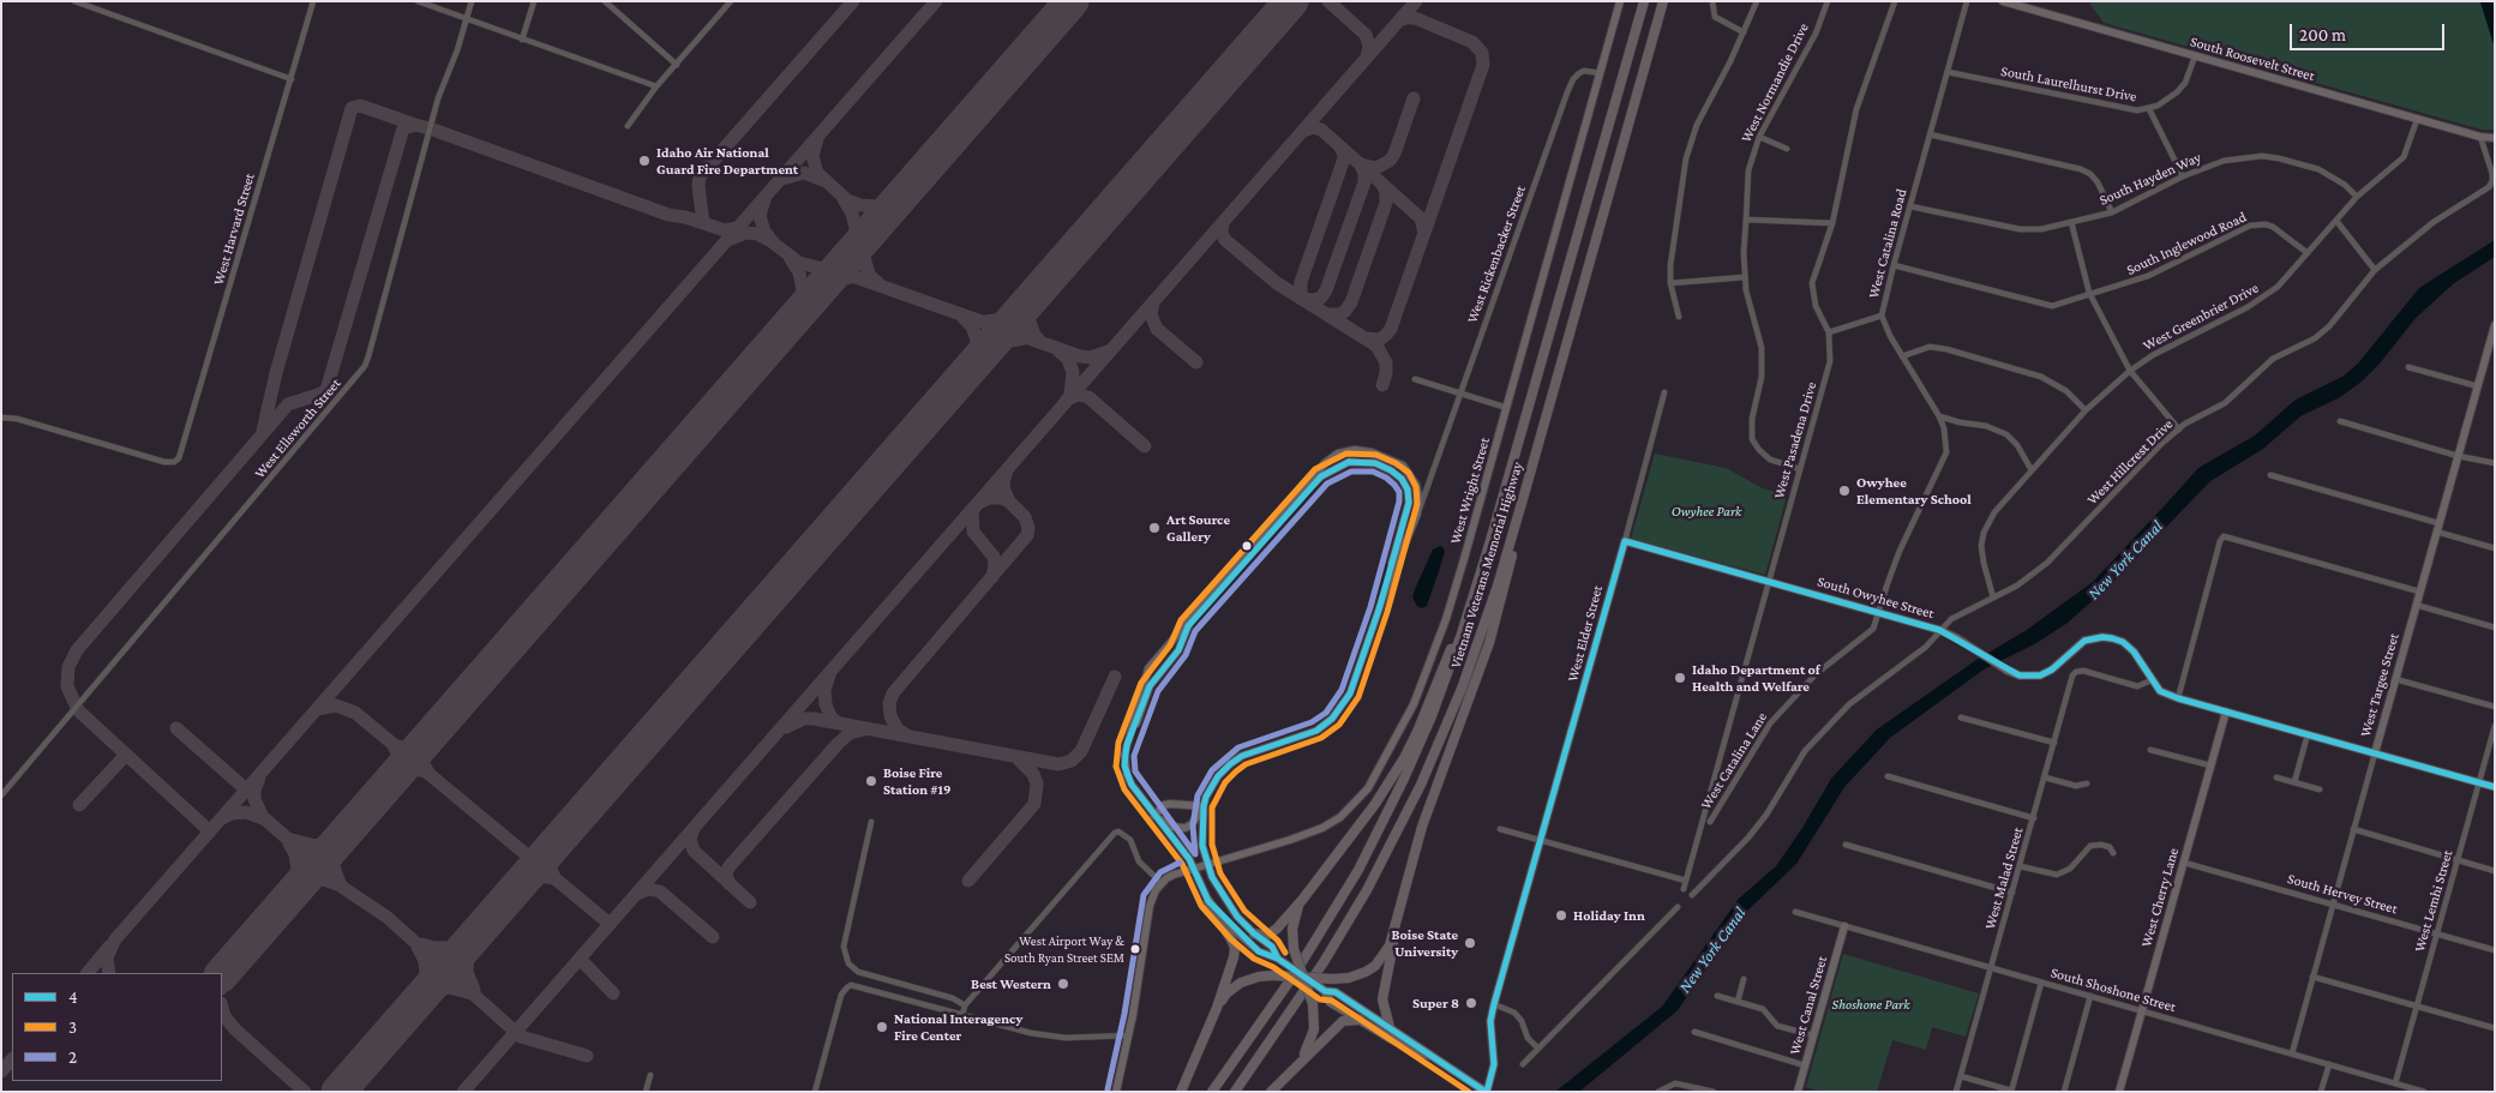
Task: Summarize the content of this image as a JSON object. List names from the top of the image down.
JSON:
{
  "streets": {
    "highway": ["Vietnam Veterans Memorial Highway"],
    "street": [
      "South Roosevelt Street",
      "West Normandie Drive",
      "South Laurelhurst Drive",
      "South Hayden Way",
      "West Harvard Street",
      "West Catalina Road",
      "South Inglewood Road",
      "West Rickenbacker Street",
      "West Greenbrier Drive",
      "West Ellsworth Street",
      "West Pasadena Drive",
      "West Hillcrest Drive",
      "West Wright Street",
      "South Owyhee Street",
      "West Elder Street",
      "West Targee Street",
      "West Catalina Lane",
      "West Malad Street",
      "South Hervey Street",
      "West Cherry Lane",
      "West Lemhi Street",
      "South Shoshone Street",
      "West Canal Street"
    ]
  },
  "crossings": [
    ["South Roosevelt Street", "South Laurelhurst Drive"],
    ["South Roosevelt Street", "West Greenbrier Drive"],
    ["South Roosevelt Street", "West Hillcrest Drive"],
    ["West Normandie Drive", "West Pasadena Drive"],
    ["South Laurelhurst Drive", "West Catalina Road"],
    ["South Hayden Way", "West Catalina Road"],
    ["South Hayden Way", "West Greenbrier Drive"],
    ["West Catalina Road", "South Inglewood Road"],
    ["West Catalina Road", "South Owyhee Street"],
    ["West Catalina Road", "West Catalina Lane"],
    ["South Inglewood Road", "West Greenbrier Drive"],
    ["West Rickenbacker Street", "West Wright Street"],
    ["West Greenbrier Drive", "West Hillcrest Drive"],
    ["West Pasadena Drive", "South Owyhee Street"],
    ["West Hillcrest Drive", "South Owyhee Street"],
    ["South Owyhee Street", "West Elder Street"],
    ["South Owyhee Street", "West Targee Street"],
    ["South Owyhee Street", "West Catalina Lane"],
    ["South Owyhee Street", "West Malad Street"],
    ["South Owyhee Street", "West Cherry Lane"],
    ["South Owyhee Street", "West Lemhi Street"],
    ["West Targee Street", "South Hervey Street"],
    ["West Targee Street", "South Shoshone Street"],
    ["West Malad Street", "South Shoshone Street"],
    ["South Hervey Street", "West Cherry Lane"],
    ["South Hervey Street", "West Lemhi Street"],
    ["West Cherry Lane", "South Shoshone Street"],
    ["West Lemhi Street", "South Shoshone Street"],
    ["South Shoshone Street", "West Canal Street"]
  ],
  "water": ["New York Canal"],
  "parks": ["Owyhee Park", "Shoshone Park"],
  "places": [
    "Idaho Air National Guard Fire Department",
    "Owyhee Elementary School",
    "Art Source Gallery",
    "Idaho Department of Health and Welfare",
    "Boise Fire Station #19",
    "Holiday Inn",
    "Boise State University",
    "West Airport Way & South Ryan Street SEM",
    "Best Western",
    "Super 8",
    "National Interagency Fire Center"
  ],
  "lines": ["transit line 3", "transit line 4", "transit line 2"],
  "legend": ["4", "3", "2"],
  "scale_bar": "200 m"
}
